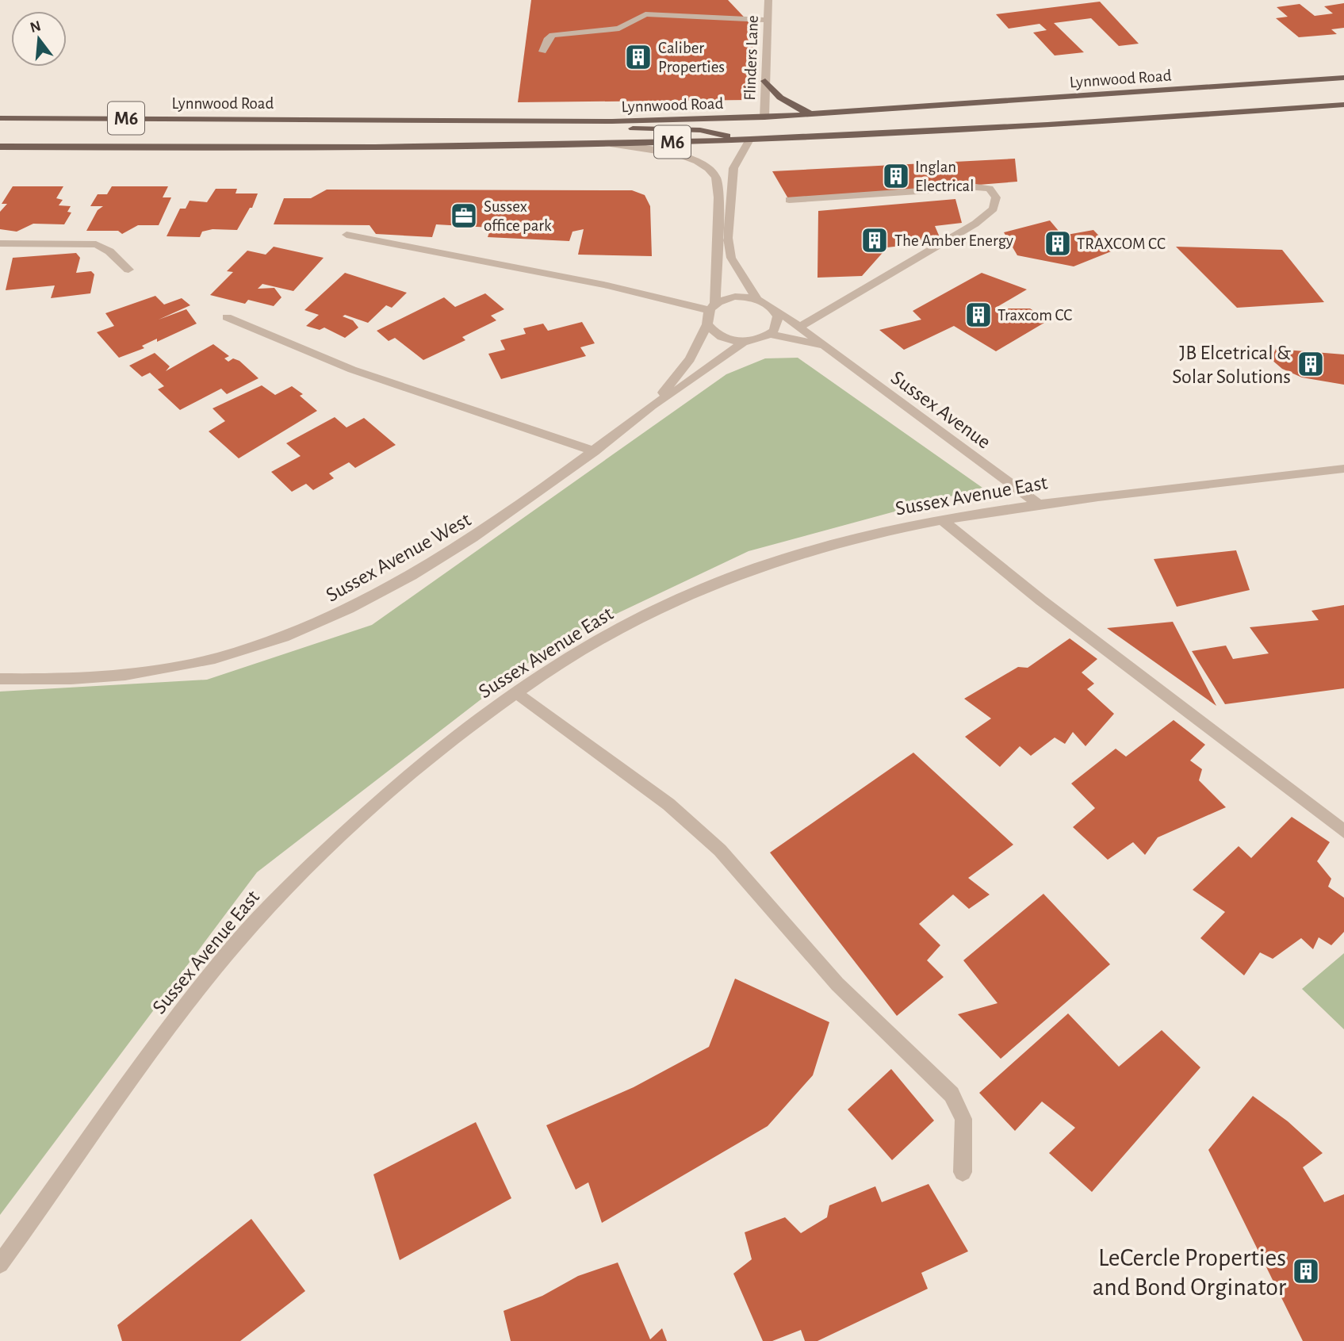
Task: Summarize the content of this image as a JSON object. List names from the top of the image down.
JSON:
{
  "streets": {
    "main road": ["Lynnwood Road", "M6"],
    "street": [
      "Flinders Lane",
      "Sussex Avenue",
      "Sussex Avenue East",
      "Sussex Avenue West"
    ]
  },
  "crossings": [
    ["Flinders Lane", "Lynnwood Road"],
    ["Sussex Avenue", "Sussex Avenue East"]
  ],
  "places": {
    "building": [
      "Caliber Properties",
      "Inglan Electrical",
      "The Amber Energy",
      "TRAXCOM CC",
      "Traxcom CC",
      "JB Elcetrical & Solar Solutions",
      "LeCercle Properties and Bond Orginator"
    ],
    "office": ["Sussex office park"]
  },
  "north": "top"
}
